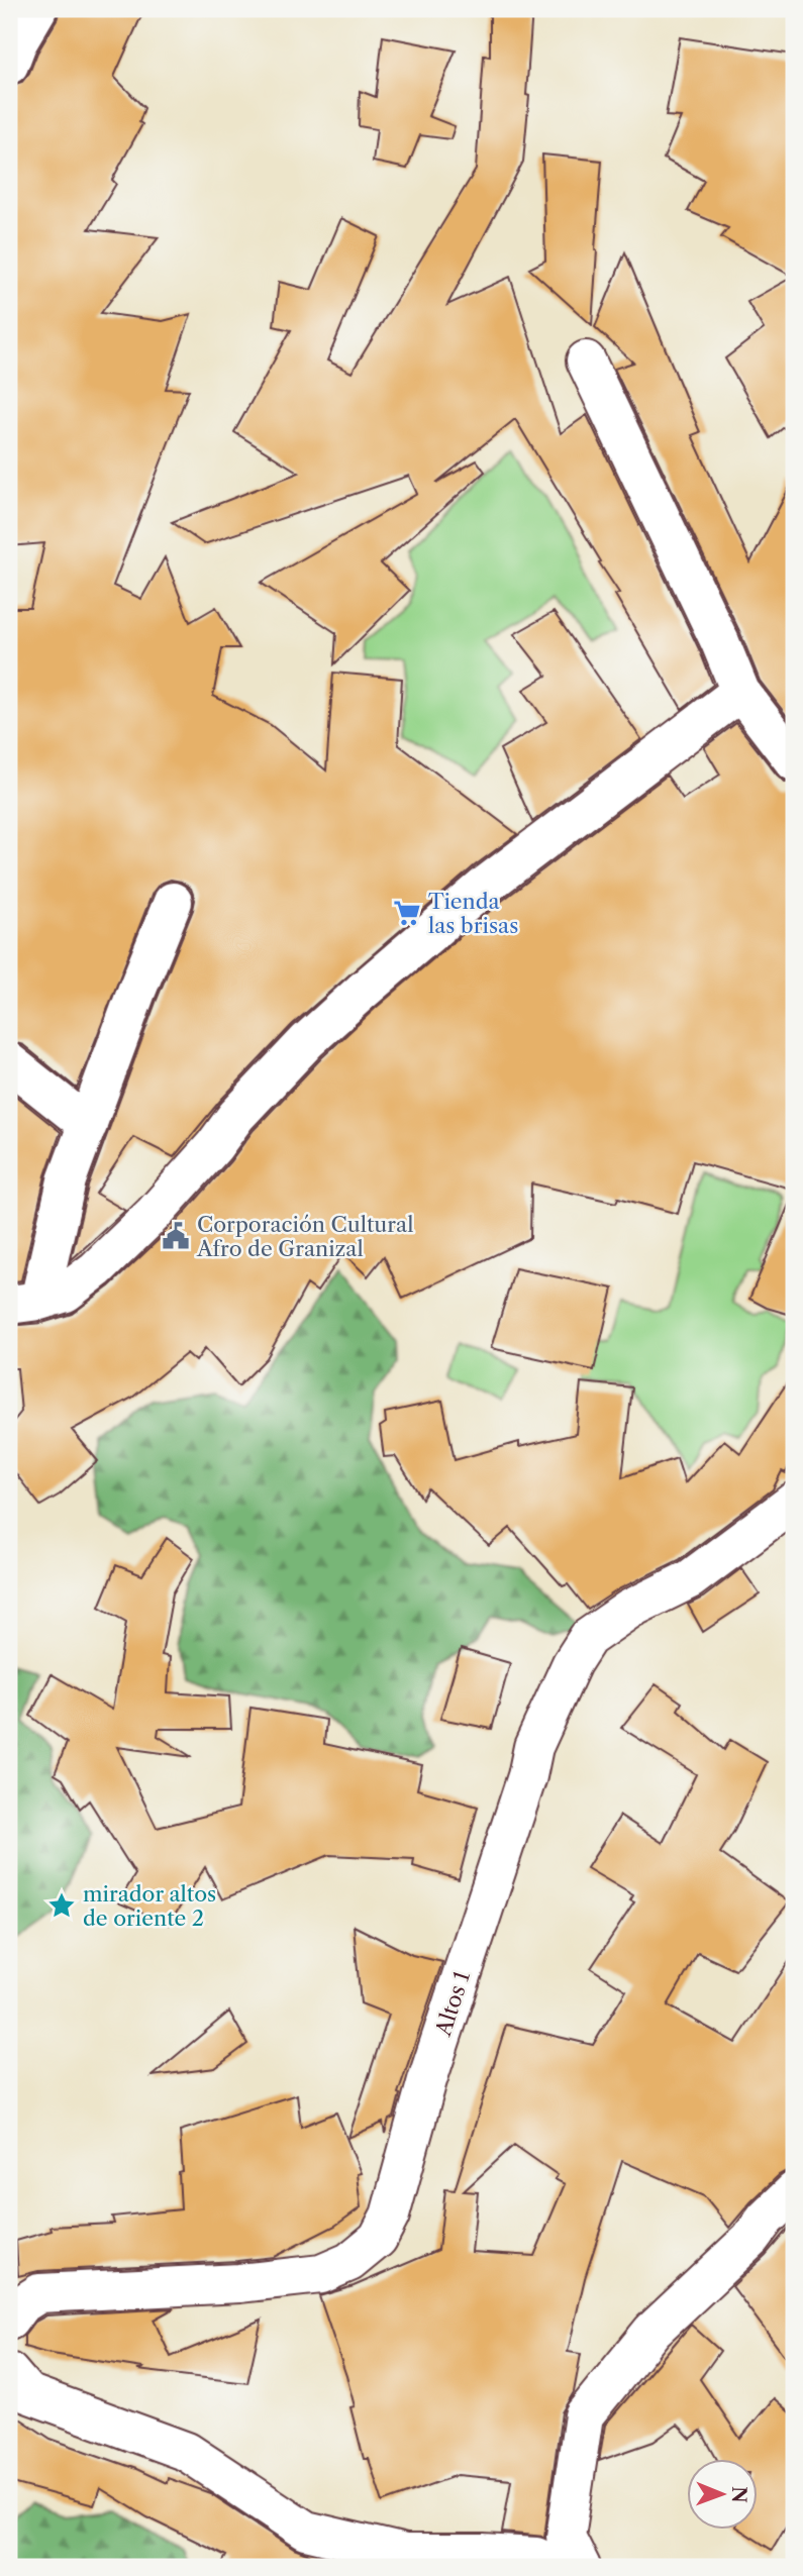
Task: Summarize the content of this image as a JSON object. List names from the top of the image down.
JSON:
{
  "streets": {
    "street": ["Altos 1"]
  },
  "places": {
    "supermarket": ["Tienda las brisas"],
    "public building": ["Corporación Cultural Afro de Granizal"],
    "place": ["mirador altos de oriente 2"]
  },
  "north": "right"
}
